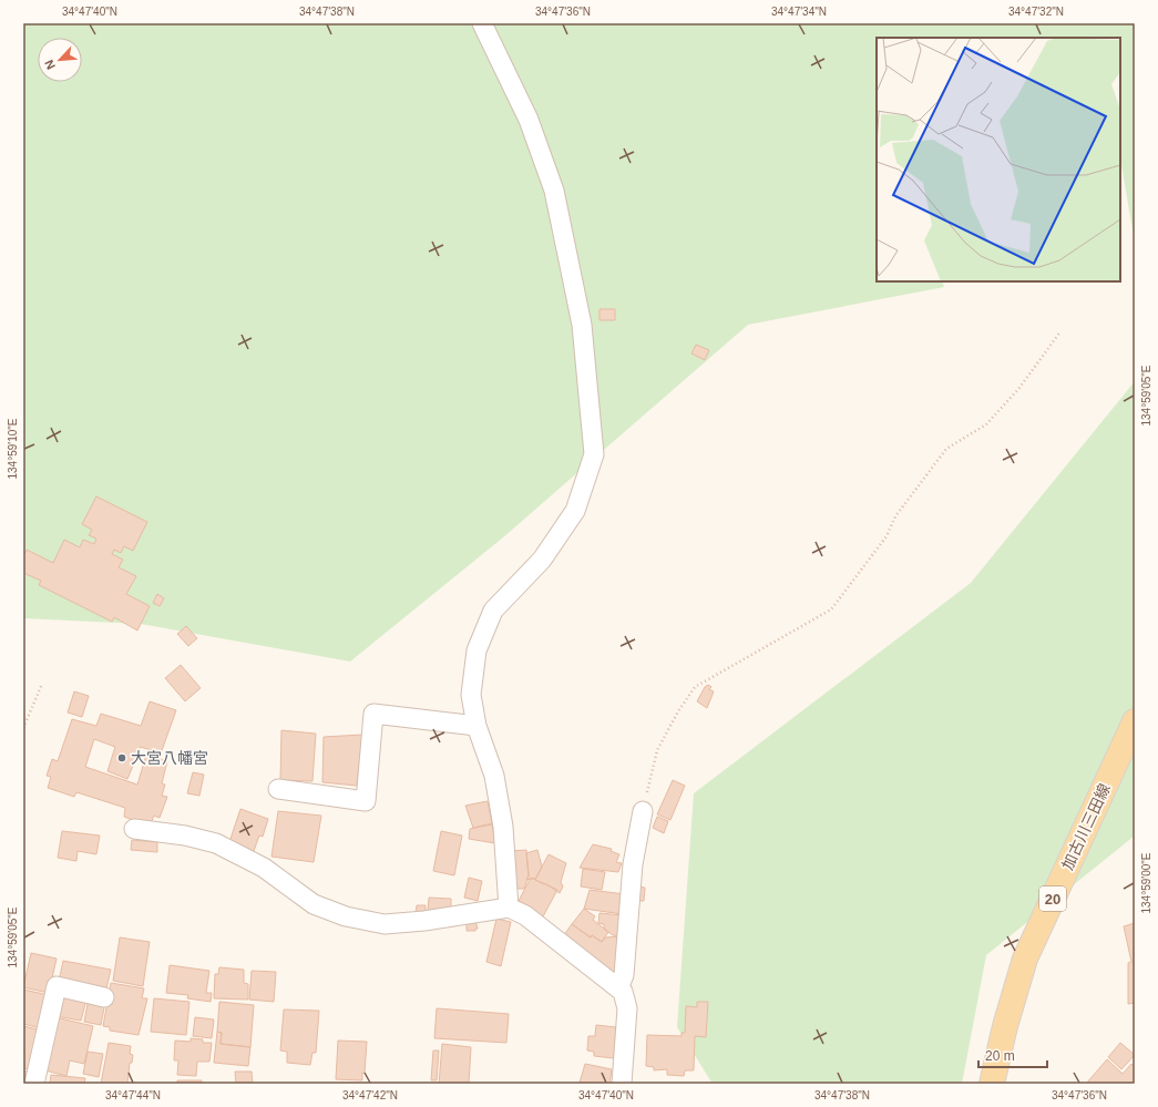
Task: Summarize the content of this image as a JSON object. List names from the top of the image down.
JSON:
{
  "streets": {
    "main road": ["加古川三田線", "20"]
  },
  "places": ["大宮八幡宮"],
  "scale_bar": "20 m",
  "north": "bottom left",
  "coordinates": [
    "34°47'40\"N",
    "34°47'38\"N",
    "34°47'36\"N",
    "34°47'34\"N",
    "34°47'32\"N",
    "134°59'05\"E",
    "134°59'10\"E",
    "134°59'00\"E",
    "34°47'44\"N",
    "34°47'42\"N"
  ]
}
